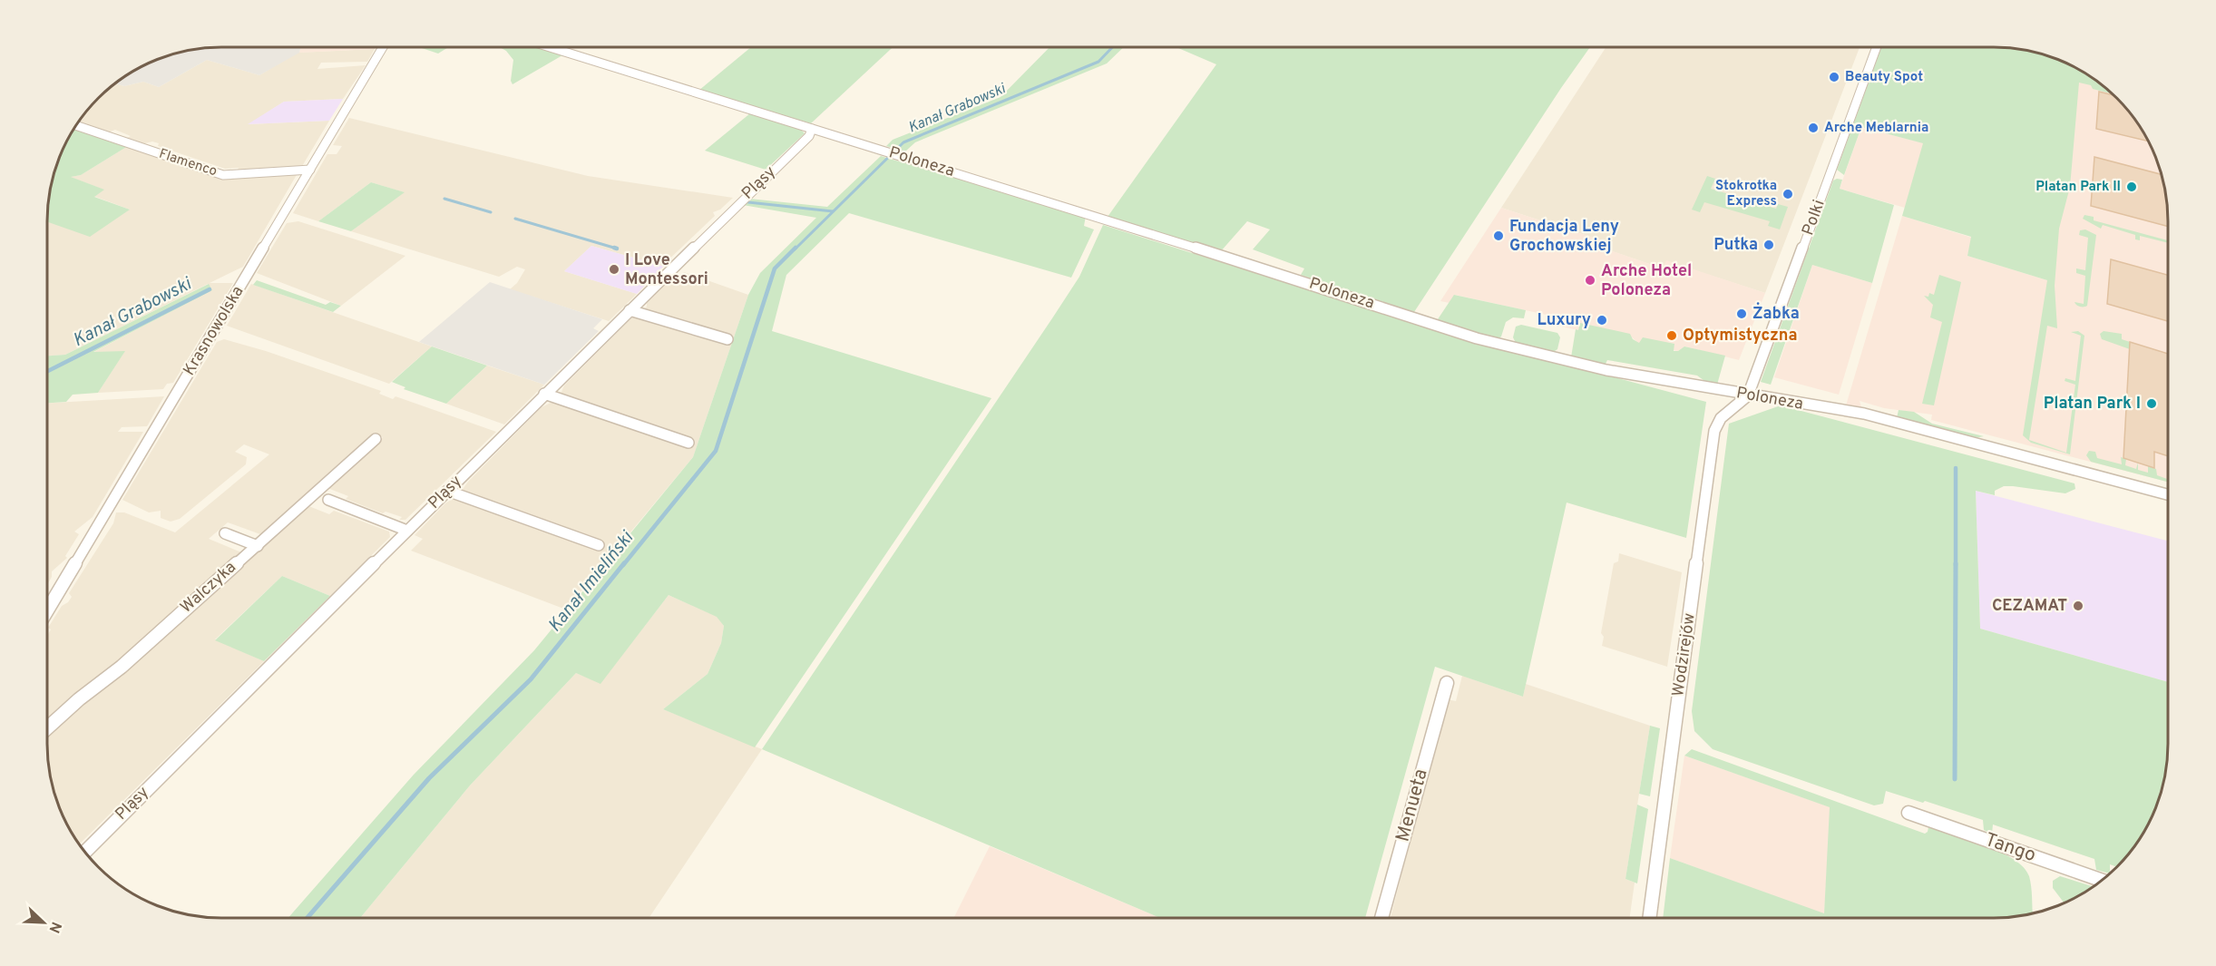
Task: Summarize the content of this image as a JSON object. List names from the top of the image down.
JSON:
{
  "streets": {
    "street": [
      "Poloneza",
      "Flamenco",
      "Pląsy",
      "Polki",
      "Krasnowolska",
      "Walczyka",
      "Wodzirejów",
      "Menueta",
      "Tango"
    ]
  },
  "crossings": [
    ["Poloneza", "Pląsy"],
    ["Poloneza", "Polki"],
    ["Poloneza", "Wodzirejów"],
    ["Flamenco", "Krasnowolska"],
    ["Polki", "Wodzirejów"]
  ],
  "water": ["Kanał Grabowski", "Kanał Imieliński"],
  "places": [
    "Beauty Spot",
    "Arche Meblarnia",
    "Platan Park II",
    "Stokrotka Express",
    "Fundacja Leny Grochowskiej",
    "Putka",
    "I Love Montessori",
    "Arche Hotel Poloneza",
    "Żabka",
    "Luxury",
    "Optymistyczna",
    "Platan Park I",
    "CEZAMAT"
  ],
  "north": "bottom right"
}
